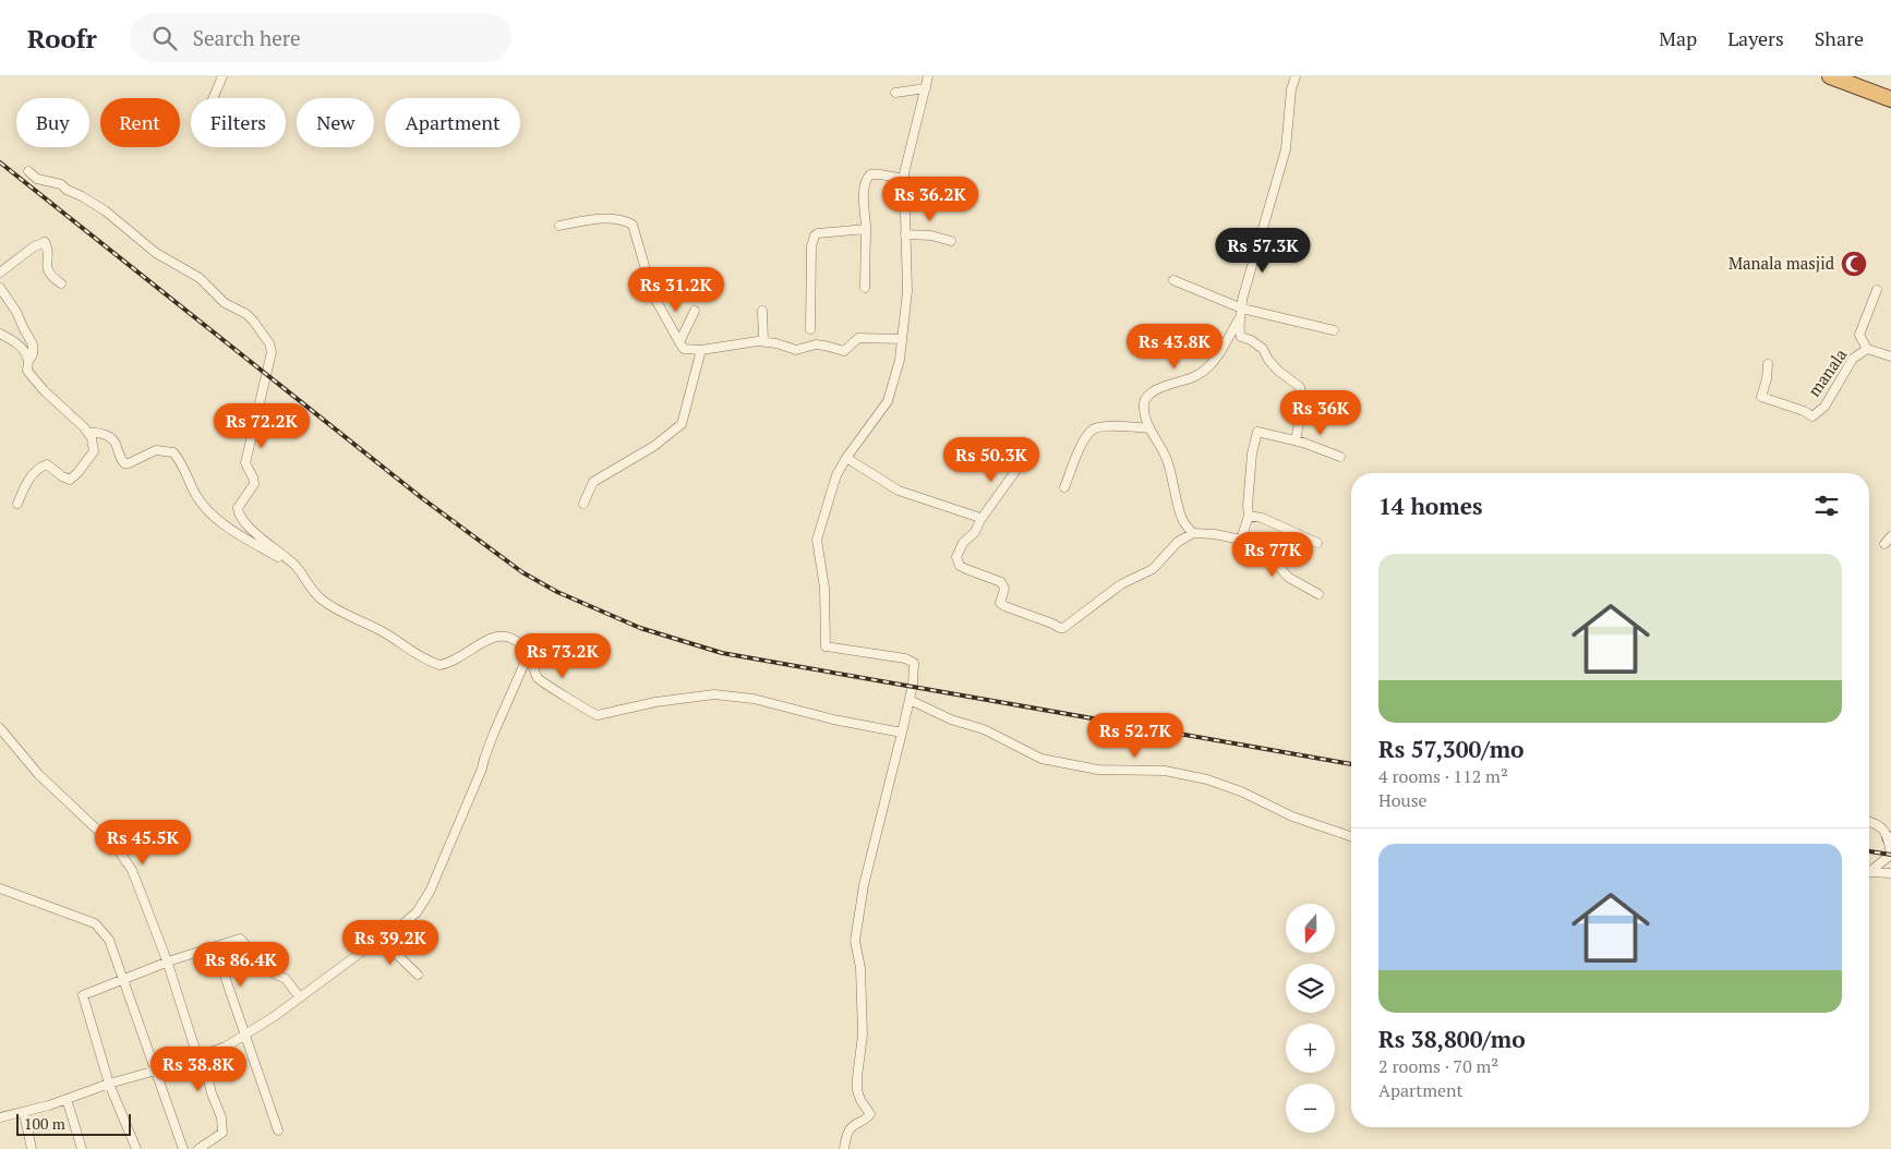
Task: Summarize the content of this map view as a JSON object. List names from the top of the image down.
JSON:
{
  "streets": {
    "street": ["manala"]
  },
  "places": {
    "mosque": ["Manala masjid"]
  },
  "scale_bar": "100 m",
  "north": "bottom",
  "page": {
    "header": "Roofr",
    "search": "Search here",
    "nav": ["Map", "Layers", "Share"],
    "chip": [
      "Buy",
      "Rent",
      "Filters",
      "New",
      "Apartment"
    ],
    "price": [
      "Rs 36.2K",
      "Rs 57.3K",
      "Rs 31.2K",
      "Rs 43.8K",
      "Rs 36K",
      "Rs 72.2K",
      "Rs 50.3K",
      "Rs 77K",
      "Rs 73.2K",
      "Rs 52.7K",
      "Rs 45.5K",
      "Rs 39.2K",
      "Rs 86.4K",
      "Rs 38.8K"
    ],
    "heading": "14 homes",
    "list": [
      {
        "name": "Rs 57,300/mo",
        "note": "4 rooms · 112 m² · House"
      },
      {
        "name": "Rs 38,800/mo",
        "note": "2 rooms · 70 m² · Apartment"
      }
    ],
    "map_buttons": ["+", "−"],
    "scale": "100 m"
  }
}
